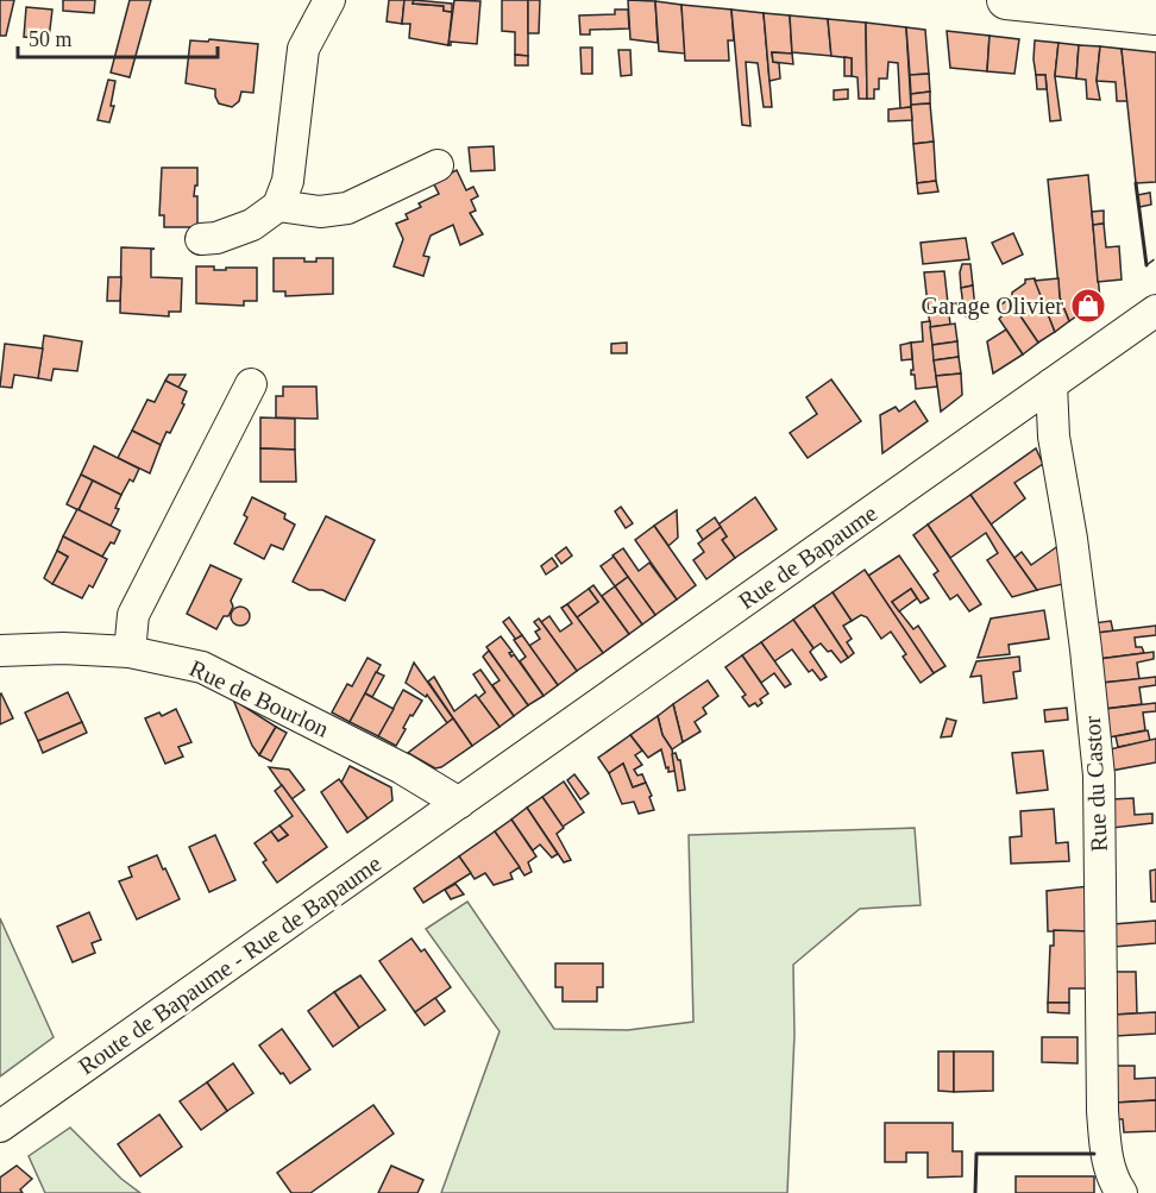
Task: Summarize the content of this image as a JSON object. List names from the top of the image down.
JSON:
{
  "streets": {
    "street": [
      "Rue de Bapaume",
      "Rue de Bourlon",
      "Rue du Castor",
      "Route de Bapaume - Rue de Bapaume"
    ]
  },
  "crossings": [
    ["Rue de Bapaume", "Rue de Bourlon"],
    ["Rue de Bapaume", "Rue du Castor"],
    ["Rue de Bapaume", "Route de Bapaume - Rue de Bapaume"],
    ["Rue de Bourlon", "Route de Bapaume - Rue de Bapaume"]
  ],
  "places": {
    "shop": ["Garage Olivier"]
  },
  "scale_bar": "50 m"
}
